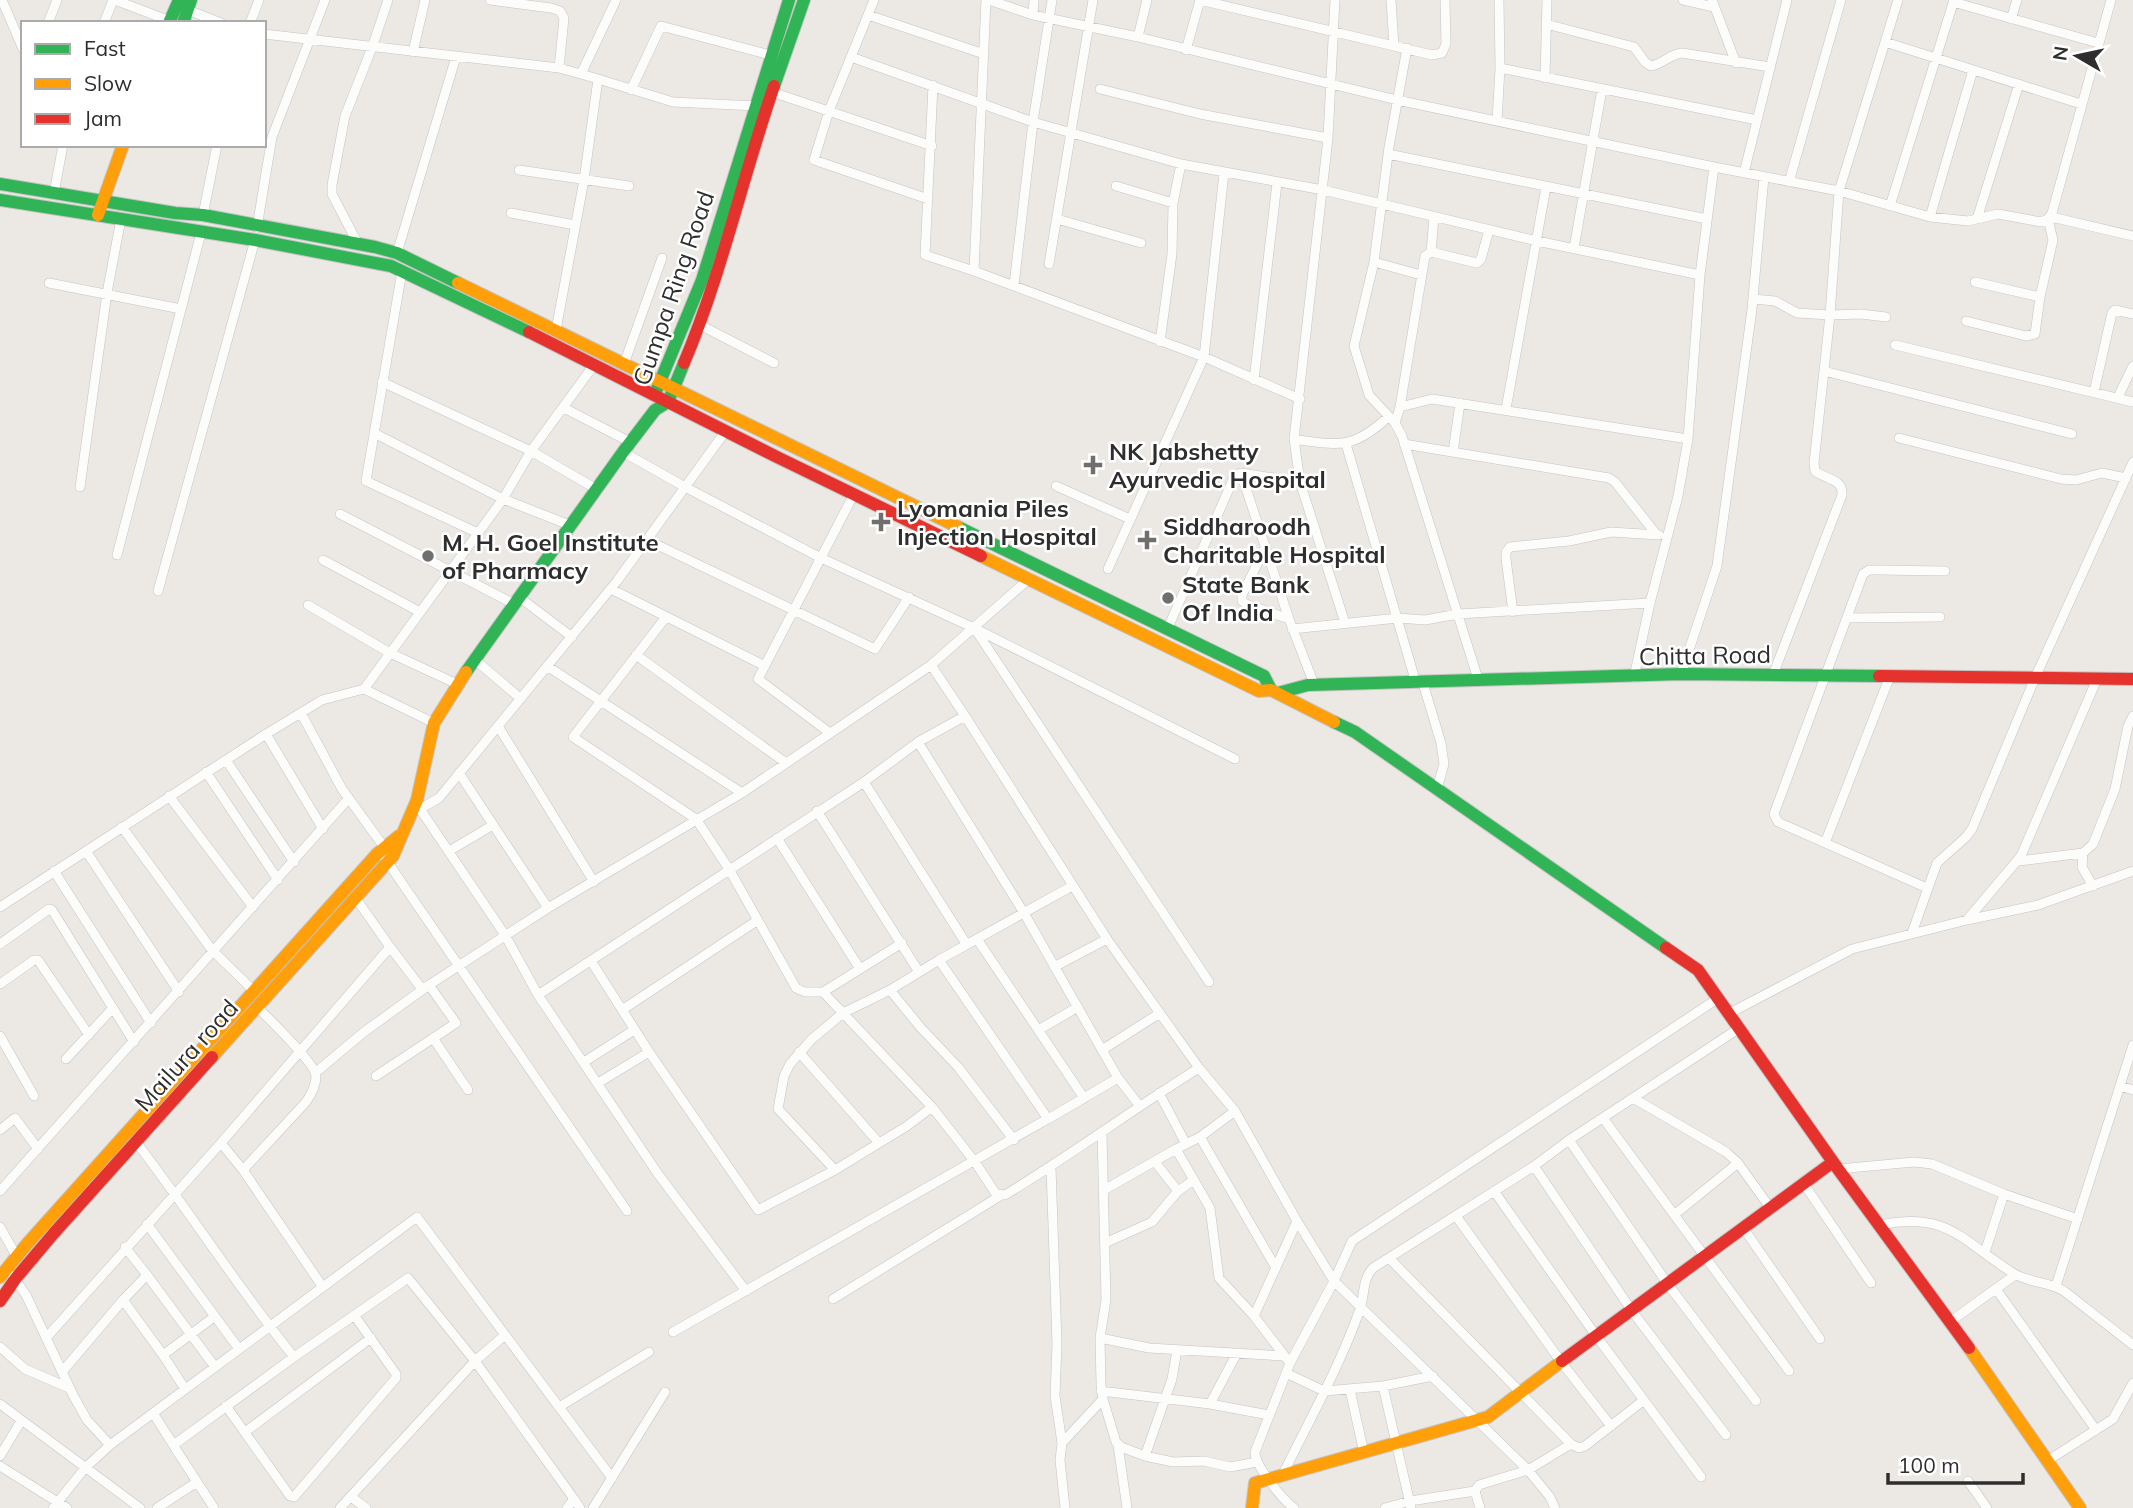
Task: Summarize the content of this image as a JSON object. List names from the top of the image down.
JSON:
{
  "streets": {
    "street": ["Gumpa Ring Road", "Chitta Road", "Mailura road"]
  },
  "crossings": [
    ["Gumpa Ring Road", "Mailura road"]
  ],
  "places": {
    "health": ["NK Jabshetty Ayurvedic Hospital", "Lyomania Piles Injection Hospital", "Siddharoodh Charitable Hospital"],
    "other": ["M. H. Goel Institute of Pharmacy", "State Bank Of India"]
  },
  "legend": ["Fast", "Slow", "Jam"],
  "scale_bar": "100 m",
  "north": "left"
}
